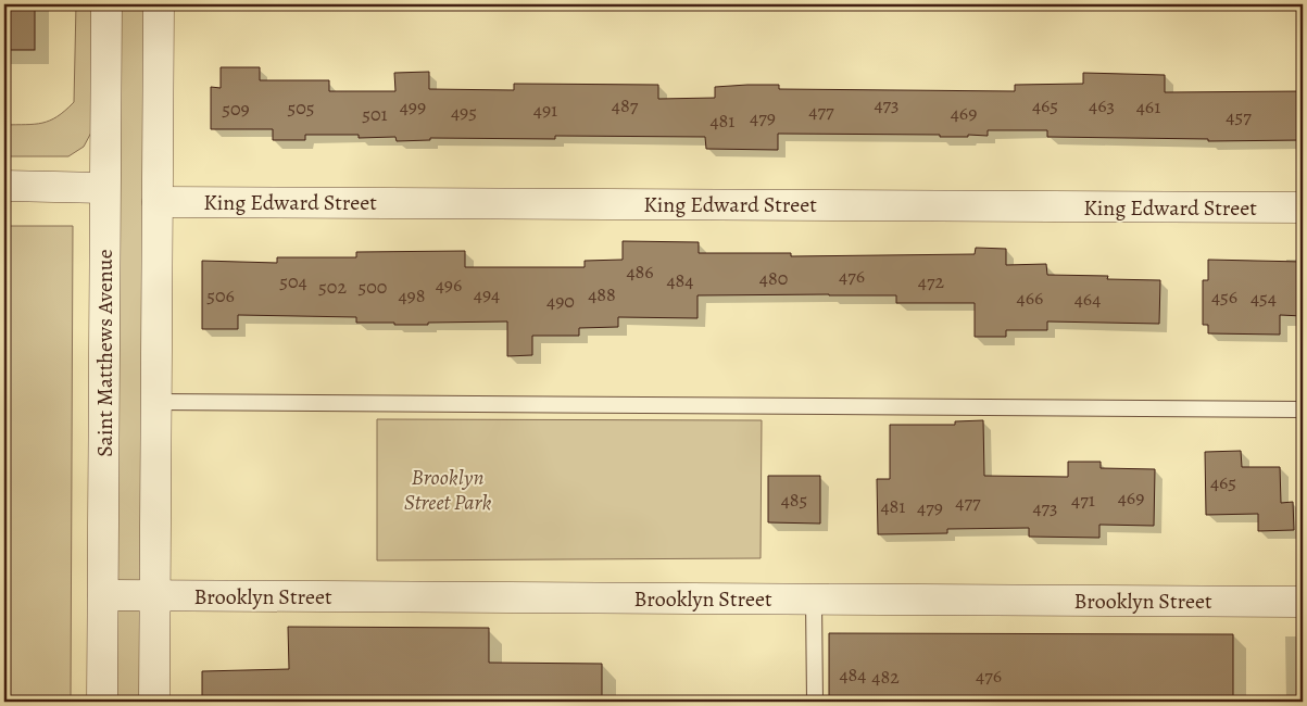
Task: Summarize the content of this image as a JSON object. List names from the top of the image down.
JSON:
{
  "streets": {
    "street": ["King Edward Street", "Saint Matthews Avenue", "Brooklyn Street"]
  },
  "crossings": [
    ["Saint Matthews Avenue", "Brooklyn Street"]
  ],
  "parks": ["Brooklyn Street Park"],
  "house_numbers": [
    "473",
    "487",
    "465",
    "463",
    "499",
    "461",
    "505",
    "509",
    "491",
    "477",
    "495",
    "469",
    "501",
    "457",
    "479",
    "481",
    "486",
    "476",
    "480",
    "484",
    "504",
    "472",
    "496",
    "502",
    "500",
    "494",
    "488",
    "506",
    "498",
    "456",
    "466",
    "454",
    "464",
    "490",
    "465",
    "469",
    "485",
    "471",
    "477",
    "481",
    "479",
    "473",
    "484",
    "476",
    "482"
  ]
}
